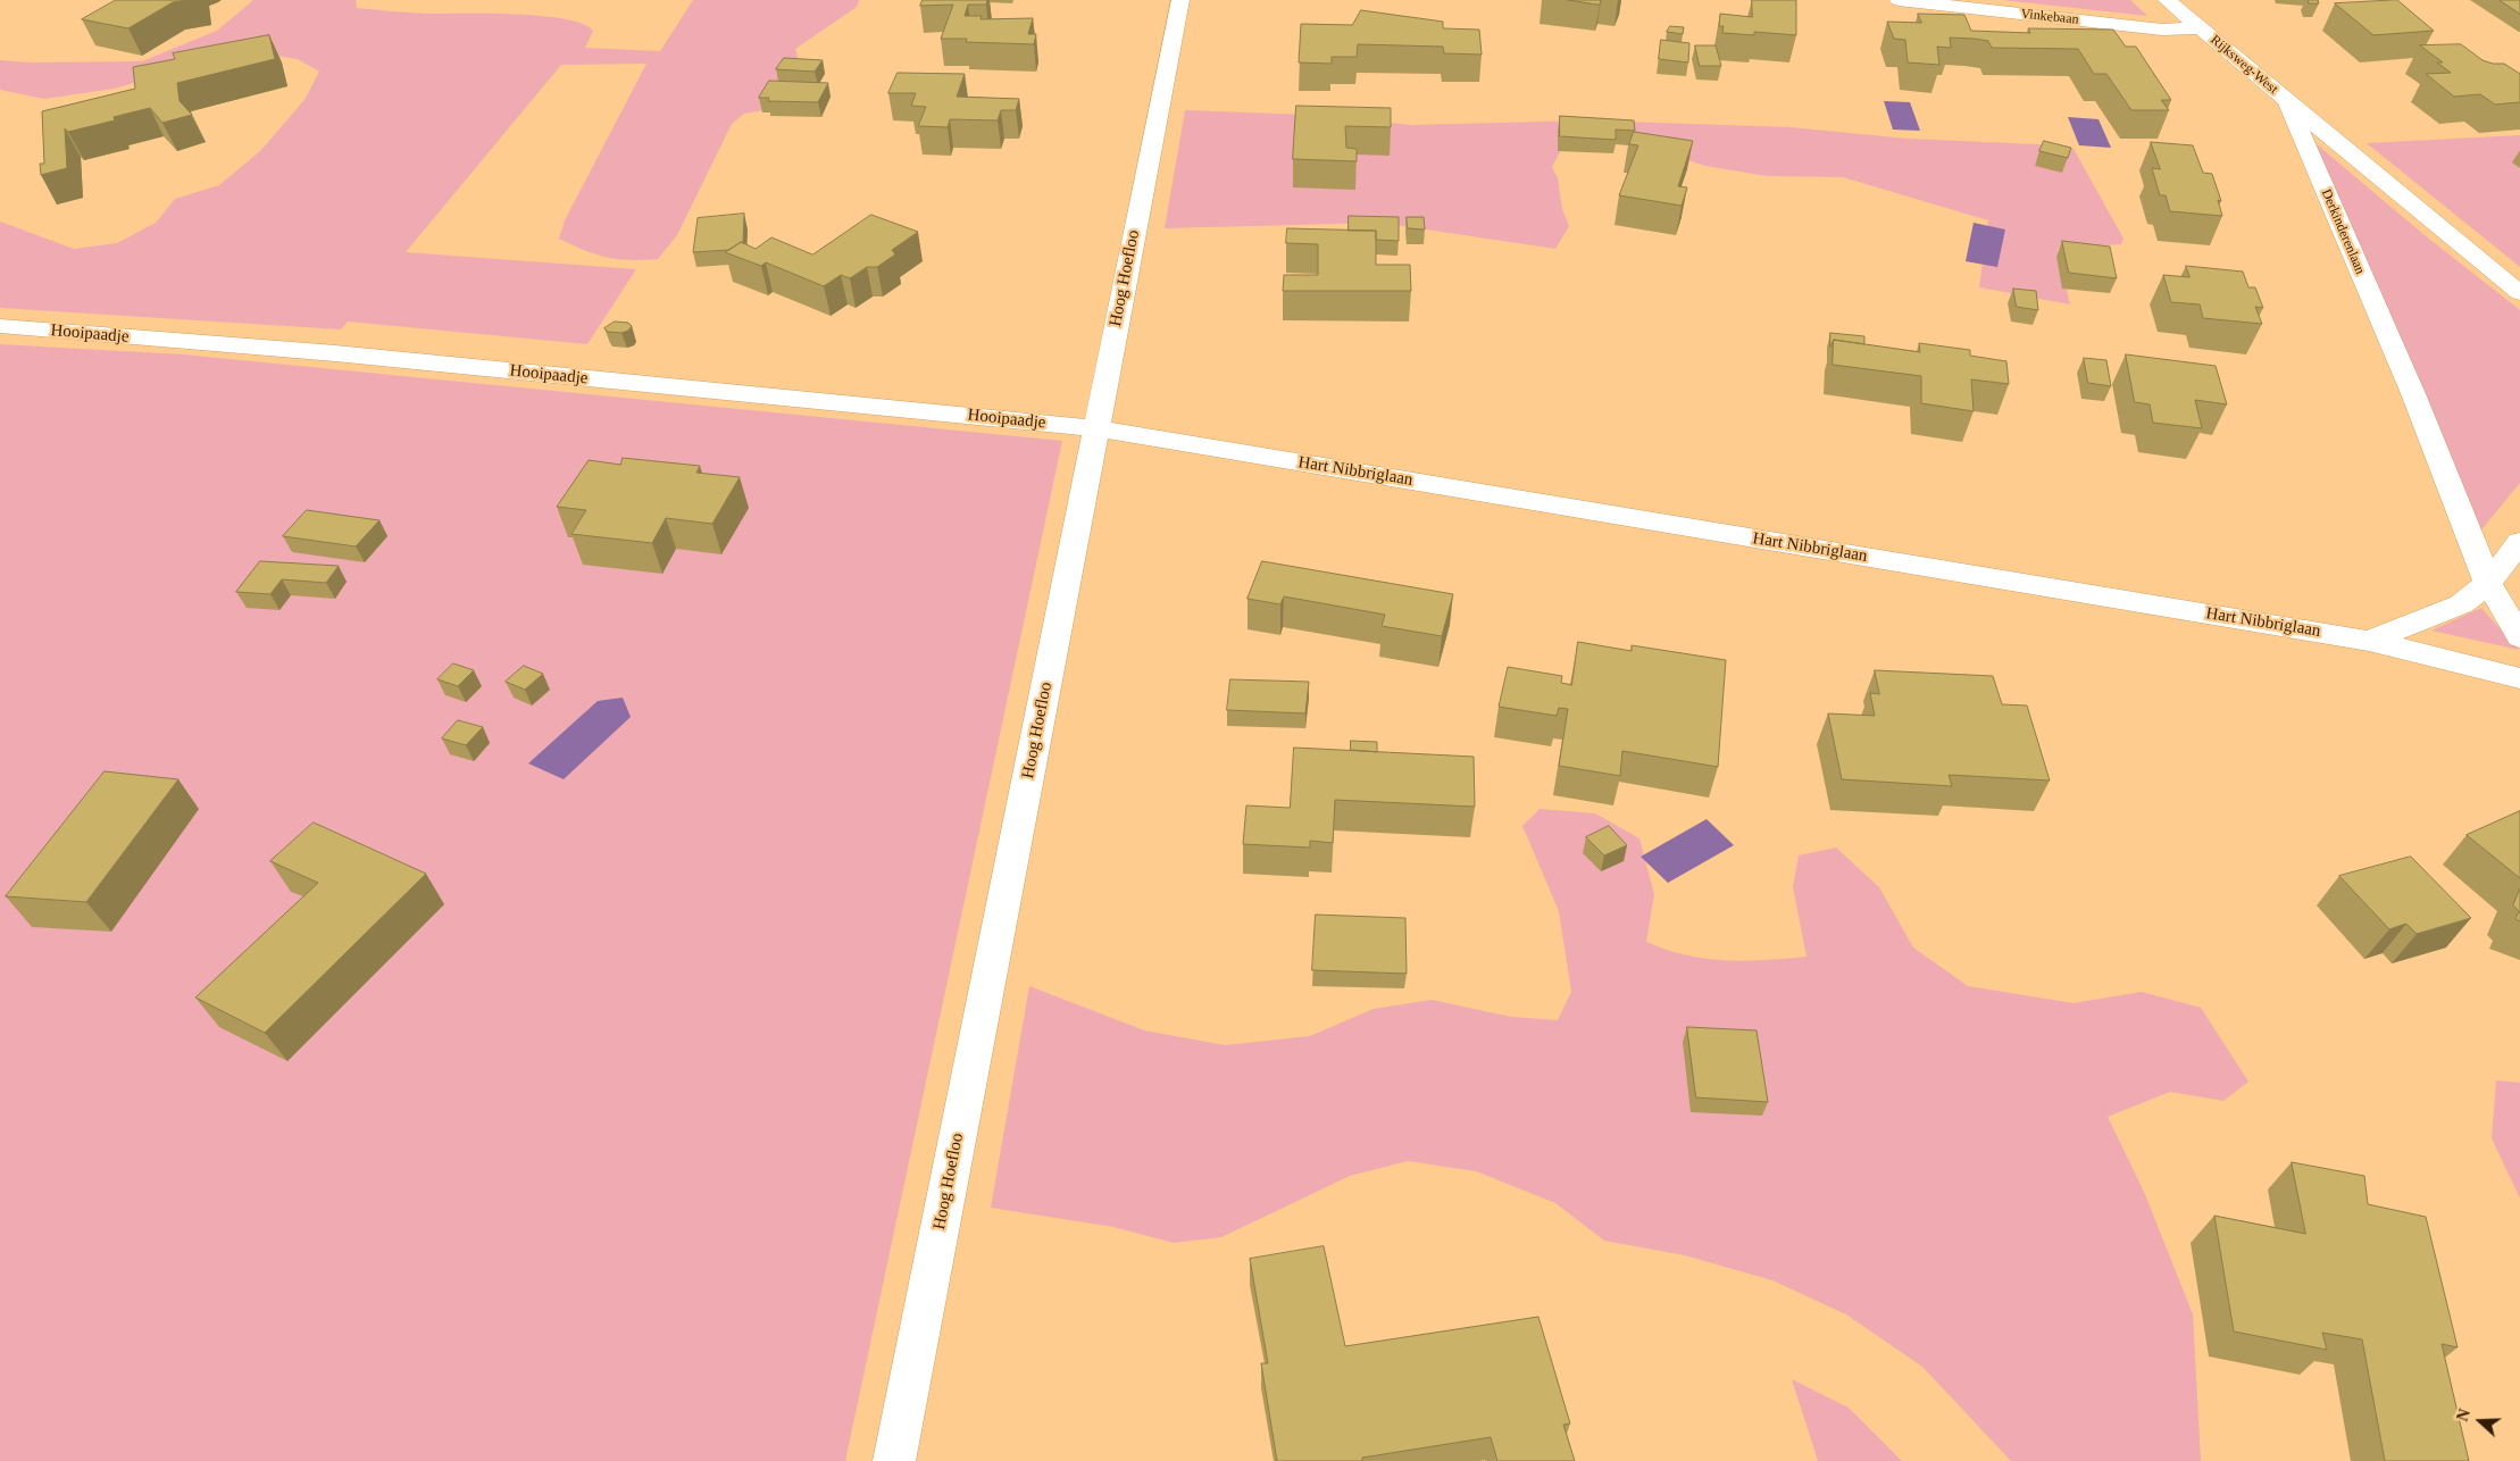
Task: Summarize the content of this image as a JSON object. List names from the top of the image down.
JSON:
{
  "streets": {
    "street": [
      "Vinkebaan",
      "Rijksweg-West",
      "Derkinderenlaan",
      "Hoog Hoefloo",
      "Hooipaadje",
      "Hart Nibbriglaan"
    ]
  },
  "crossings": [
    ["Vinkebaan", "Rijksweg-West"],
    ["Rijksweg-West", "Derkinderenlaan"],
    ["Hoog Hoefloo", "Hooipaadje"],
    ["Hoog Hoefloo", "Hart Nibbriglaan"],
    ["Hooipaadje", "Hart Nibbriglaan"]
  ],
  "north": "left"
}
